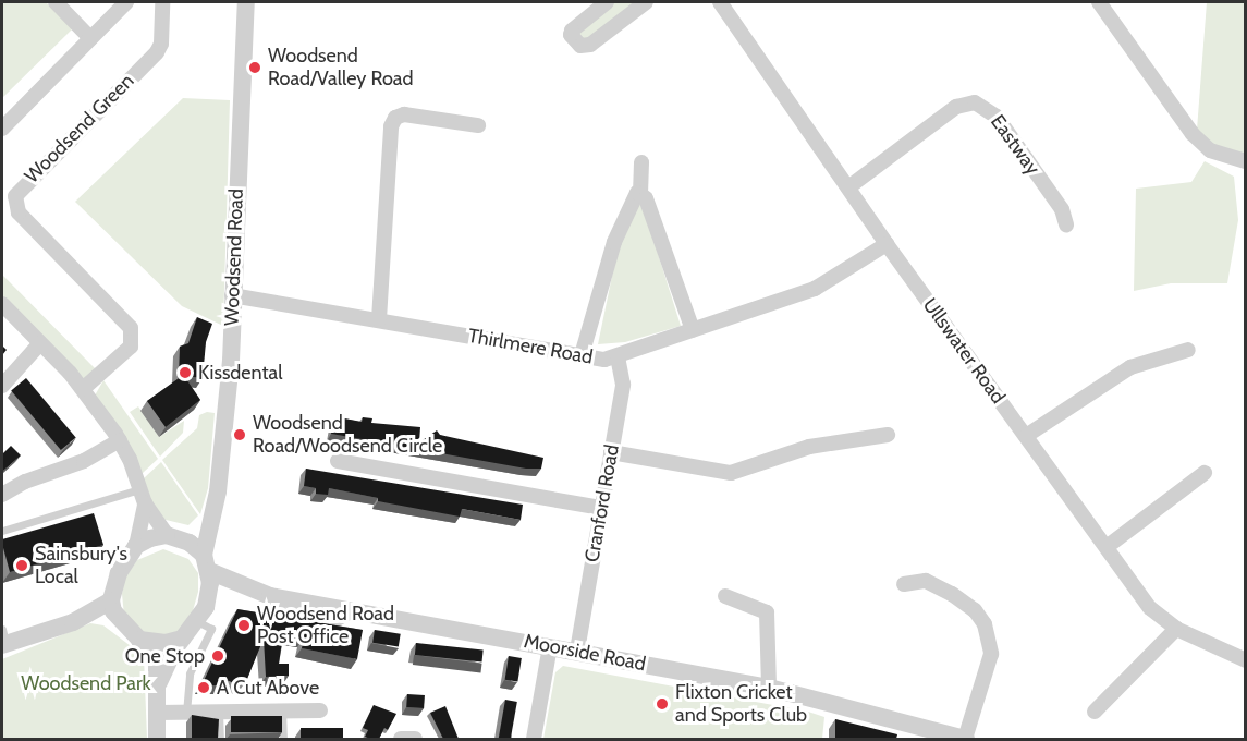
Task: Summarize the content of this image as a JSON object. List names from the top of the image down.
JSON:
{
  "streets": {
    "street": [
      "Woodsend Green",
      "Eastway",
      "Woodsend Road",
      "Thirlmere Road",
      "Ullswater Road",
      "Cranford Road",
      "Moorside Road"
    ]
  },
  "crossings": [
    ["Eastway", "Ullswater Road"],
    ["Woodsend Road", "Thirlmere Road"],
    ["Woodsend Road", "Moorside Road"],
    ["Thirlmere Road", "Ullswater Road"],
    ["Thirlmere Road", "Cranford Road"],
    ["Cranford Road", "Moorside Road"]
  ],
  "parks": ["Woodsend Park"],
  "places": [
    "Woodsend Road/Valley Road",
    "Kissdental",
    "Woodsend Road/Woodsend Circle",
    "Sainsbury's Local",
    "Woodsend Road Post Office",
    "One Stop",
    "A Cut Above",
    "Flixton Cricket and Sports Club"
  ]
}
